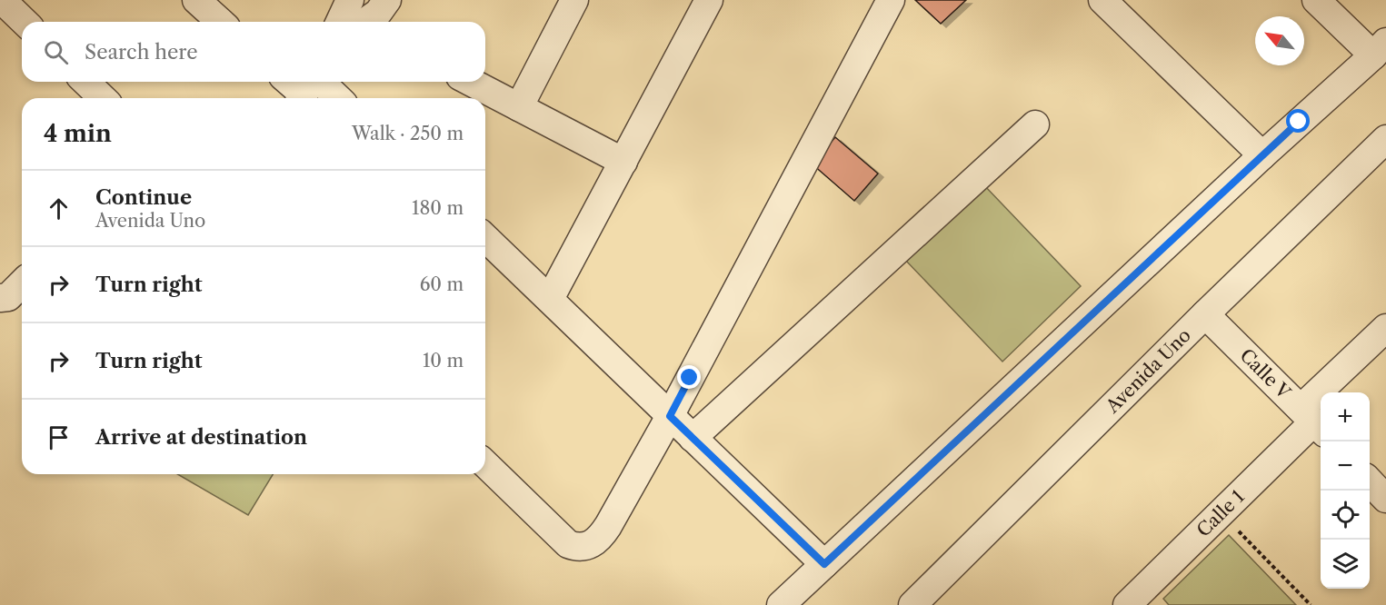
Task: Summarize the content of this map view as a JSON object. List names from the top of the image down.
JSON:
{
  "streets": {
    "street": ["Avenida Uno", "Calle V", "Calle 1"]
  },
  "crossings": [
    ["Avenida Uno", "Calle V"],
    ["Calle V", "Calle 1"]
  ],
  "north": "top left",
  "page": {
    "search": "Search here",
    "heading": ["4 min", "Walk · 250 m"],
    "list": [
      ["Continue", "Avenida Uno", "180 m"],
      ["Turn right", "60 m"],
      ["Turn right", "10 m"],
      "Arrive at destination"
    ],
    "map_buttons": ["+", "−"]
  }
}
